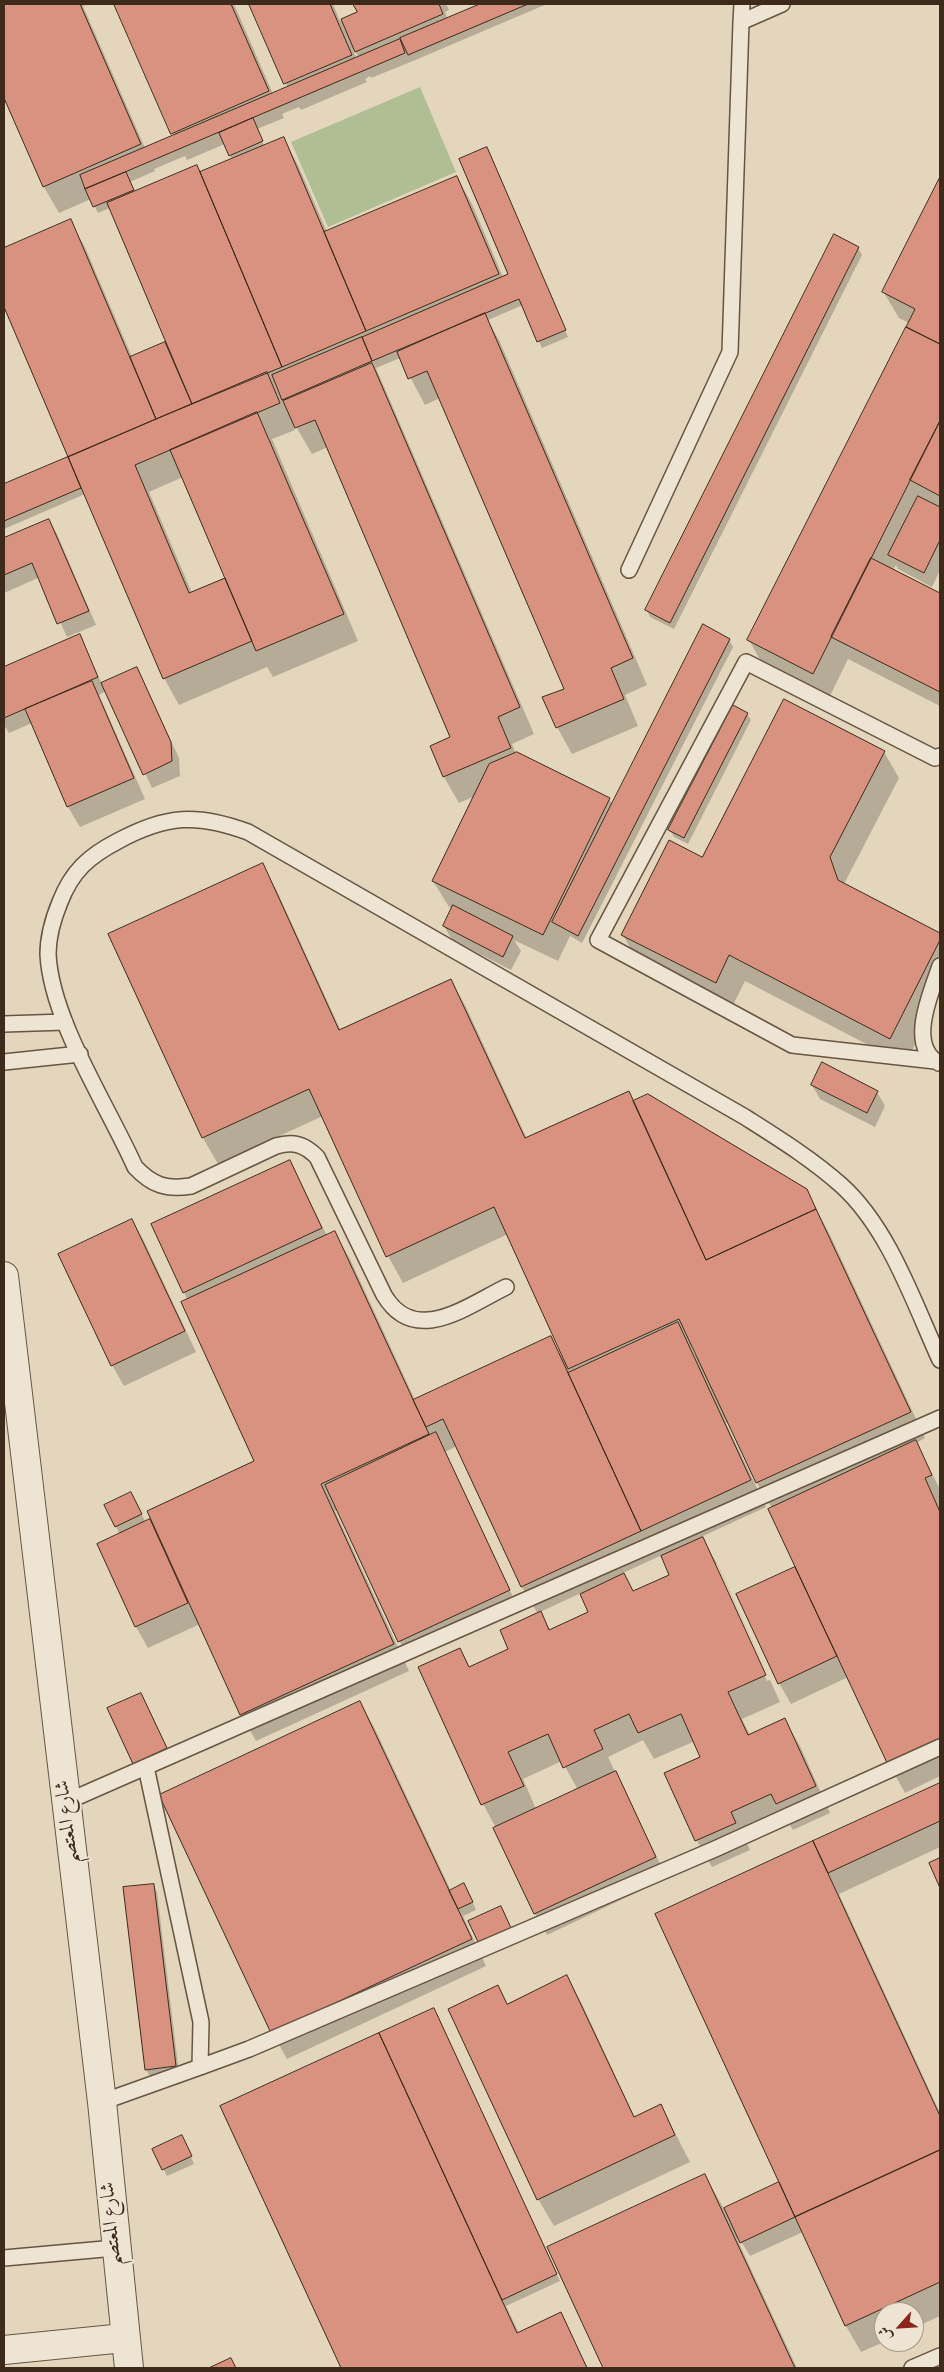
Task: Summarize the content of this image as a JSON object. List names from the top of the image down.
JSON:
{
  "streets": {
    "street": ["شارع المعتصم"]
  },
  "north": "bottom left"
}
